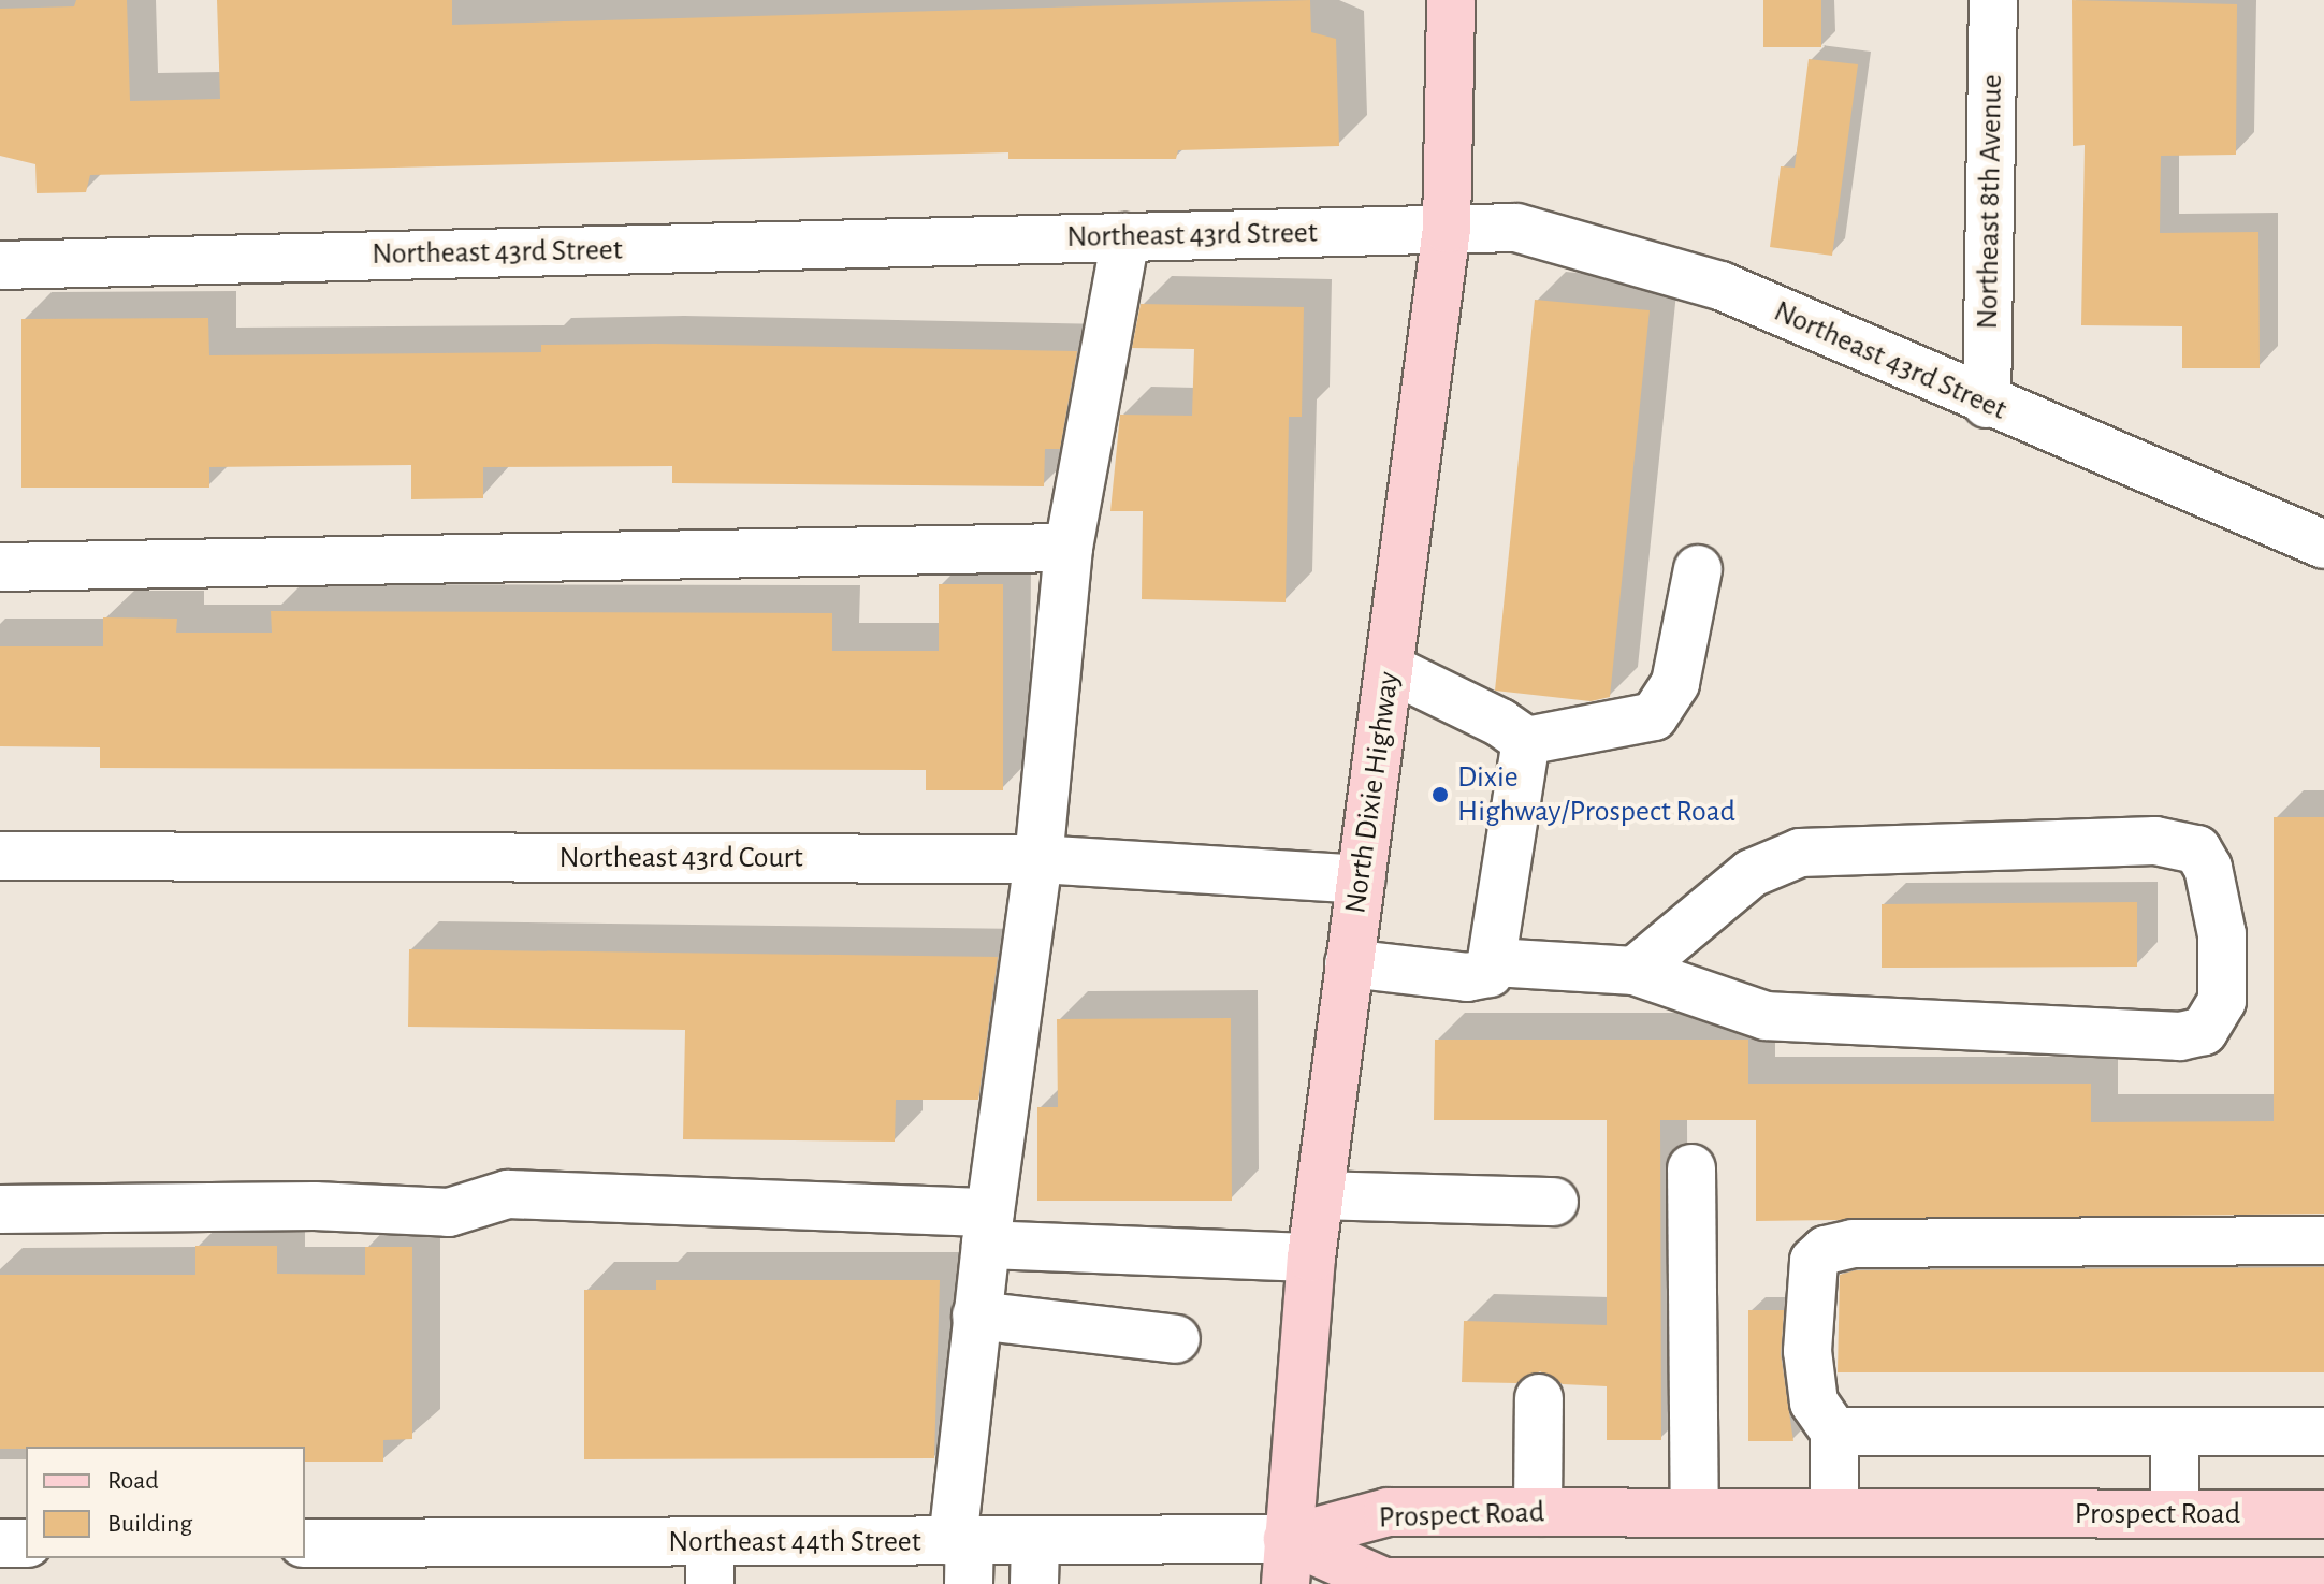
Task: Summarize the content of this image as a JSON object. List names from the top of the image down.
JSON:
{
  "streets": {
    "main road": ["North Dixie Highway", "Prospect Road"],
    "street": [
      "Northeast 8th Avenue",
      "Northeast 43rd Street",
      "Northeast 43rd Court",
      "Northeast 44th Street"
    ]
  },
  "crossings": [
    ["Northeast 8th Avenue", "Northeast 43rd Street"],
    ["Northeast 43rd Street", "North Dixie Highway"],
    ["North Dixie Highway", "Northeast 43rd Court"],
    ["North Dixie Highway", "Prospect Road"],
    ["North Dixie Highway", "Northeast 44th Street"],
    ["Prospect Road", "Northeast 44th Street"]
  ],
  "places": ["Dixie Highway/Prospect Road"],
  "legend": ["Road", "Building"]
}
